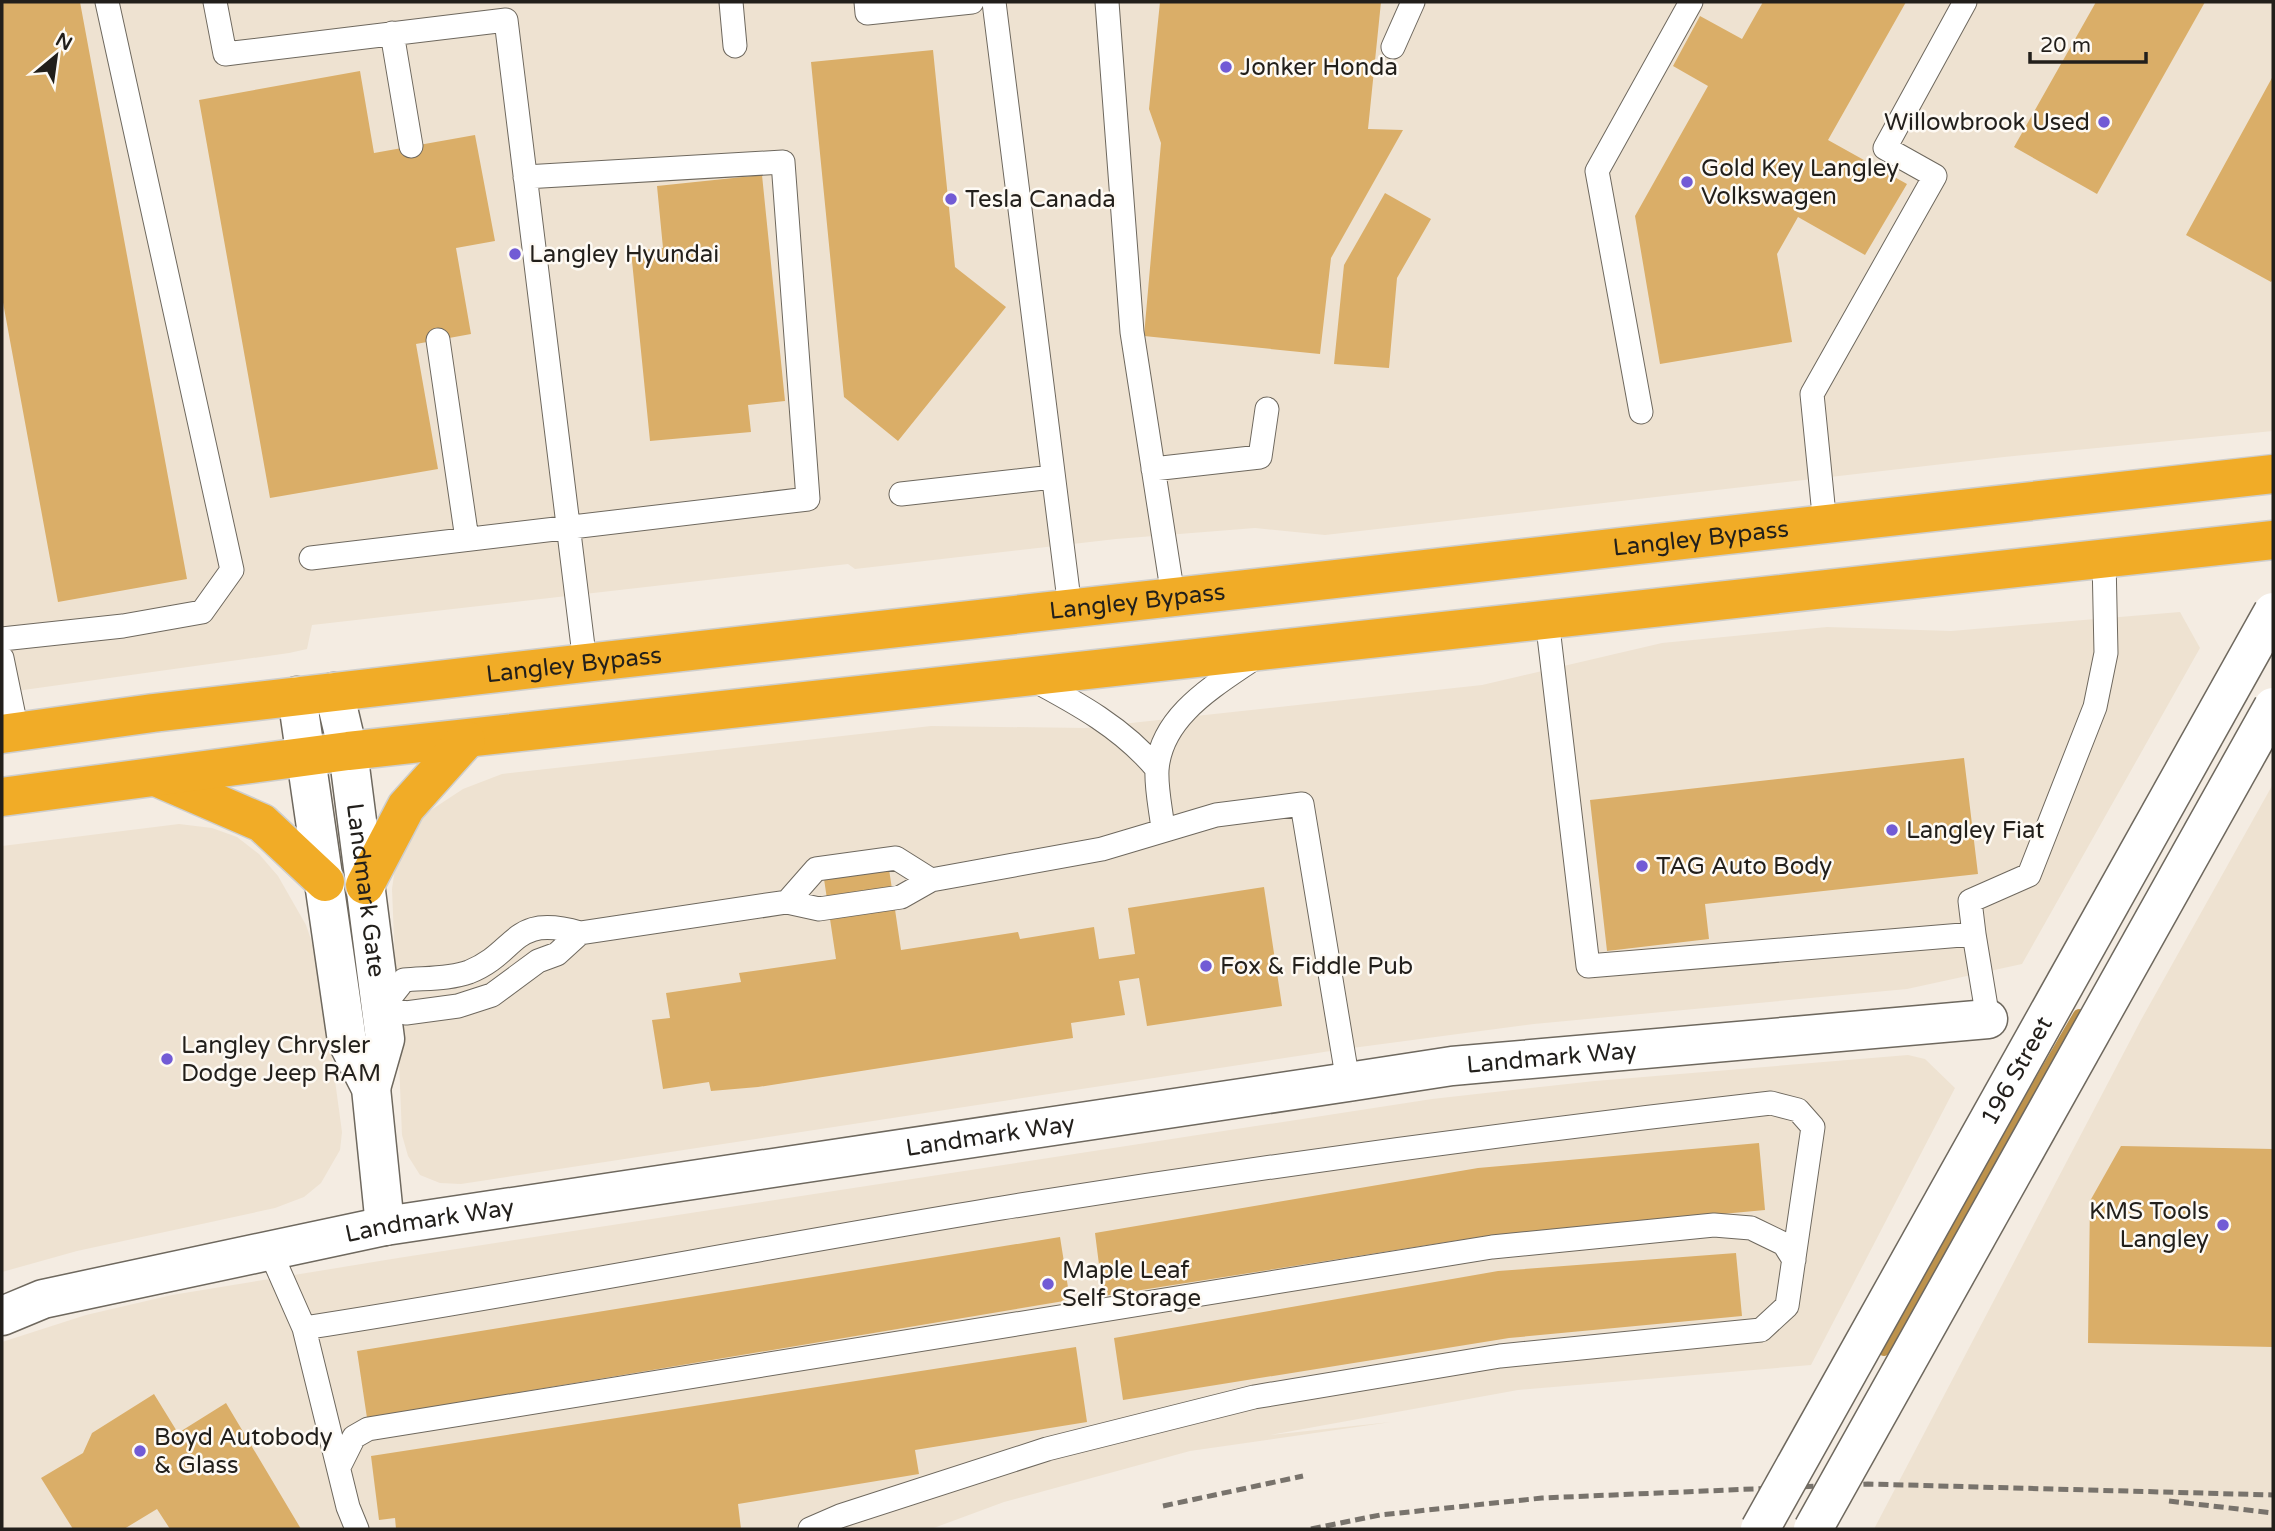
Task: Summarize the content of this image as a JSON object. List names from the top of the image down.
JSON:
{
  "streets": {
    "highway": ["Langley Bypass"],
    "street": ["Landmark Gate", "Landmark Way", "196 Street"]
  },
  "crossings": [
    ["Langley Bypass", "Landmark Gate"],
    ["Landmark Gate", "Landmark Way"]
  ],
  "places": [
    "Jonker Honda",
    "Willowbrook Used",
    "Gold Key Langley Volkswagen",
    "Tesla Canada",
    "Langley Hyundai",
    "Langley Fiat",
    "TAG Auto Body",
    "Fox & Fiddle Pub",
    "Langley Chrysler Dodge Jeep RAM",
    "KMS Tools Langley",
    "Maple Leaf Self Storage",
    "Boyd Autobody & Glass"
  ],
  "scale_bar": "20 m",
  "north": "top right"
}
